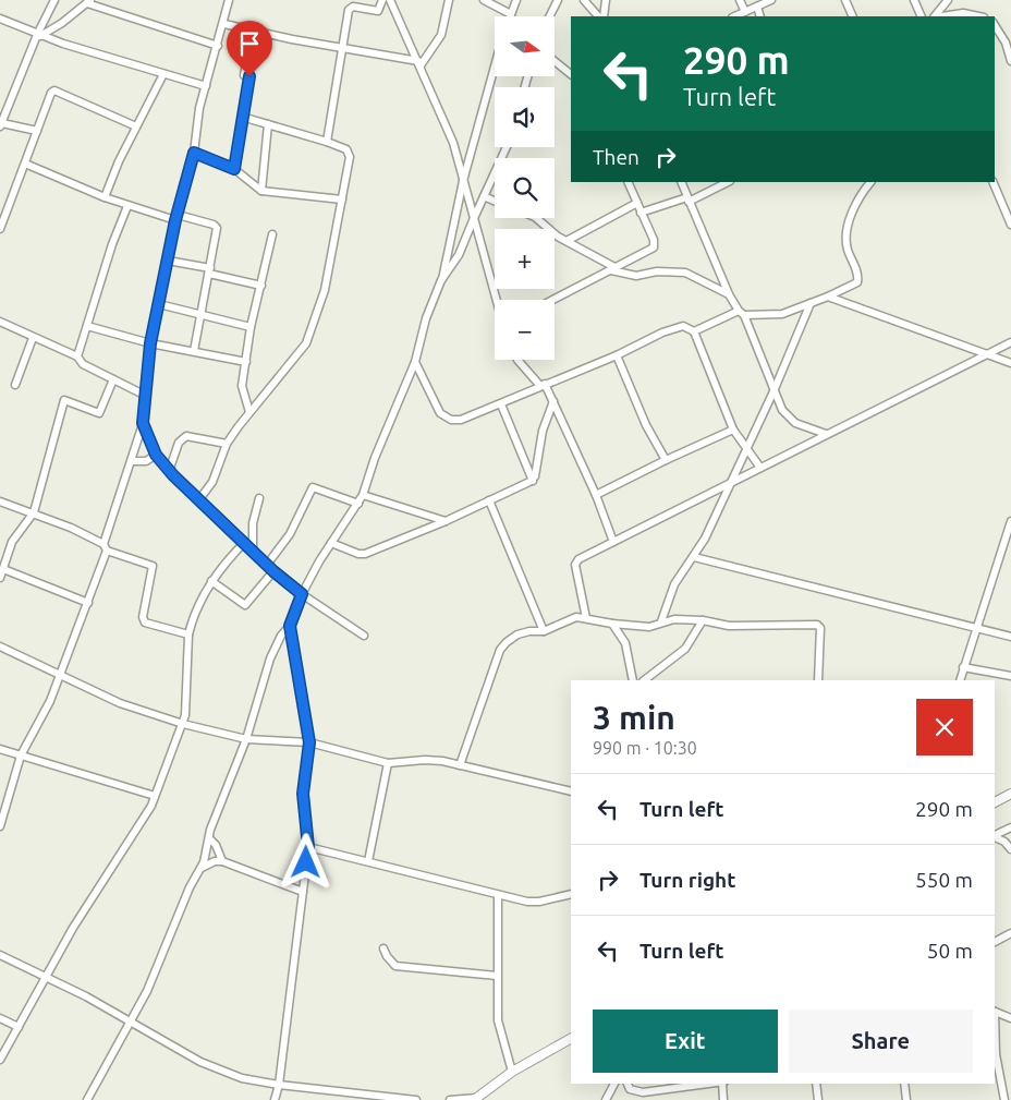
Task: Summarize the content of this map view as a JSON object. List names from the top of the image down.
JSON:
{
  "north": "right",
  "page": {
    "map_buttons": ["+", "−"],
    "turn": ["290 m", "Turn left"],
    "then": "Then",
    "heading": ["3 min", "990 m · 10:30"],
    "list": [
      {
        "name": "Turn left",
        "value": "290 m"
      },
      {
        "name": "Turn right",
        "value": "550 m"
      },
      {
        "name": "Turn left",
        "value": "50 m"
      }
    ],
    "buttons": ["Exit", "Share"]
  }
}
